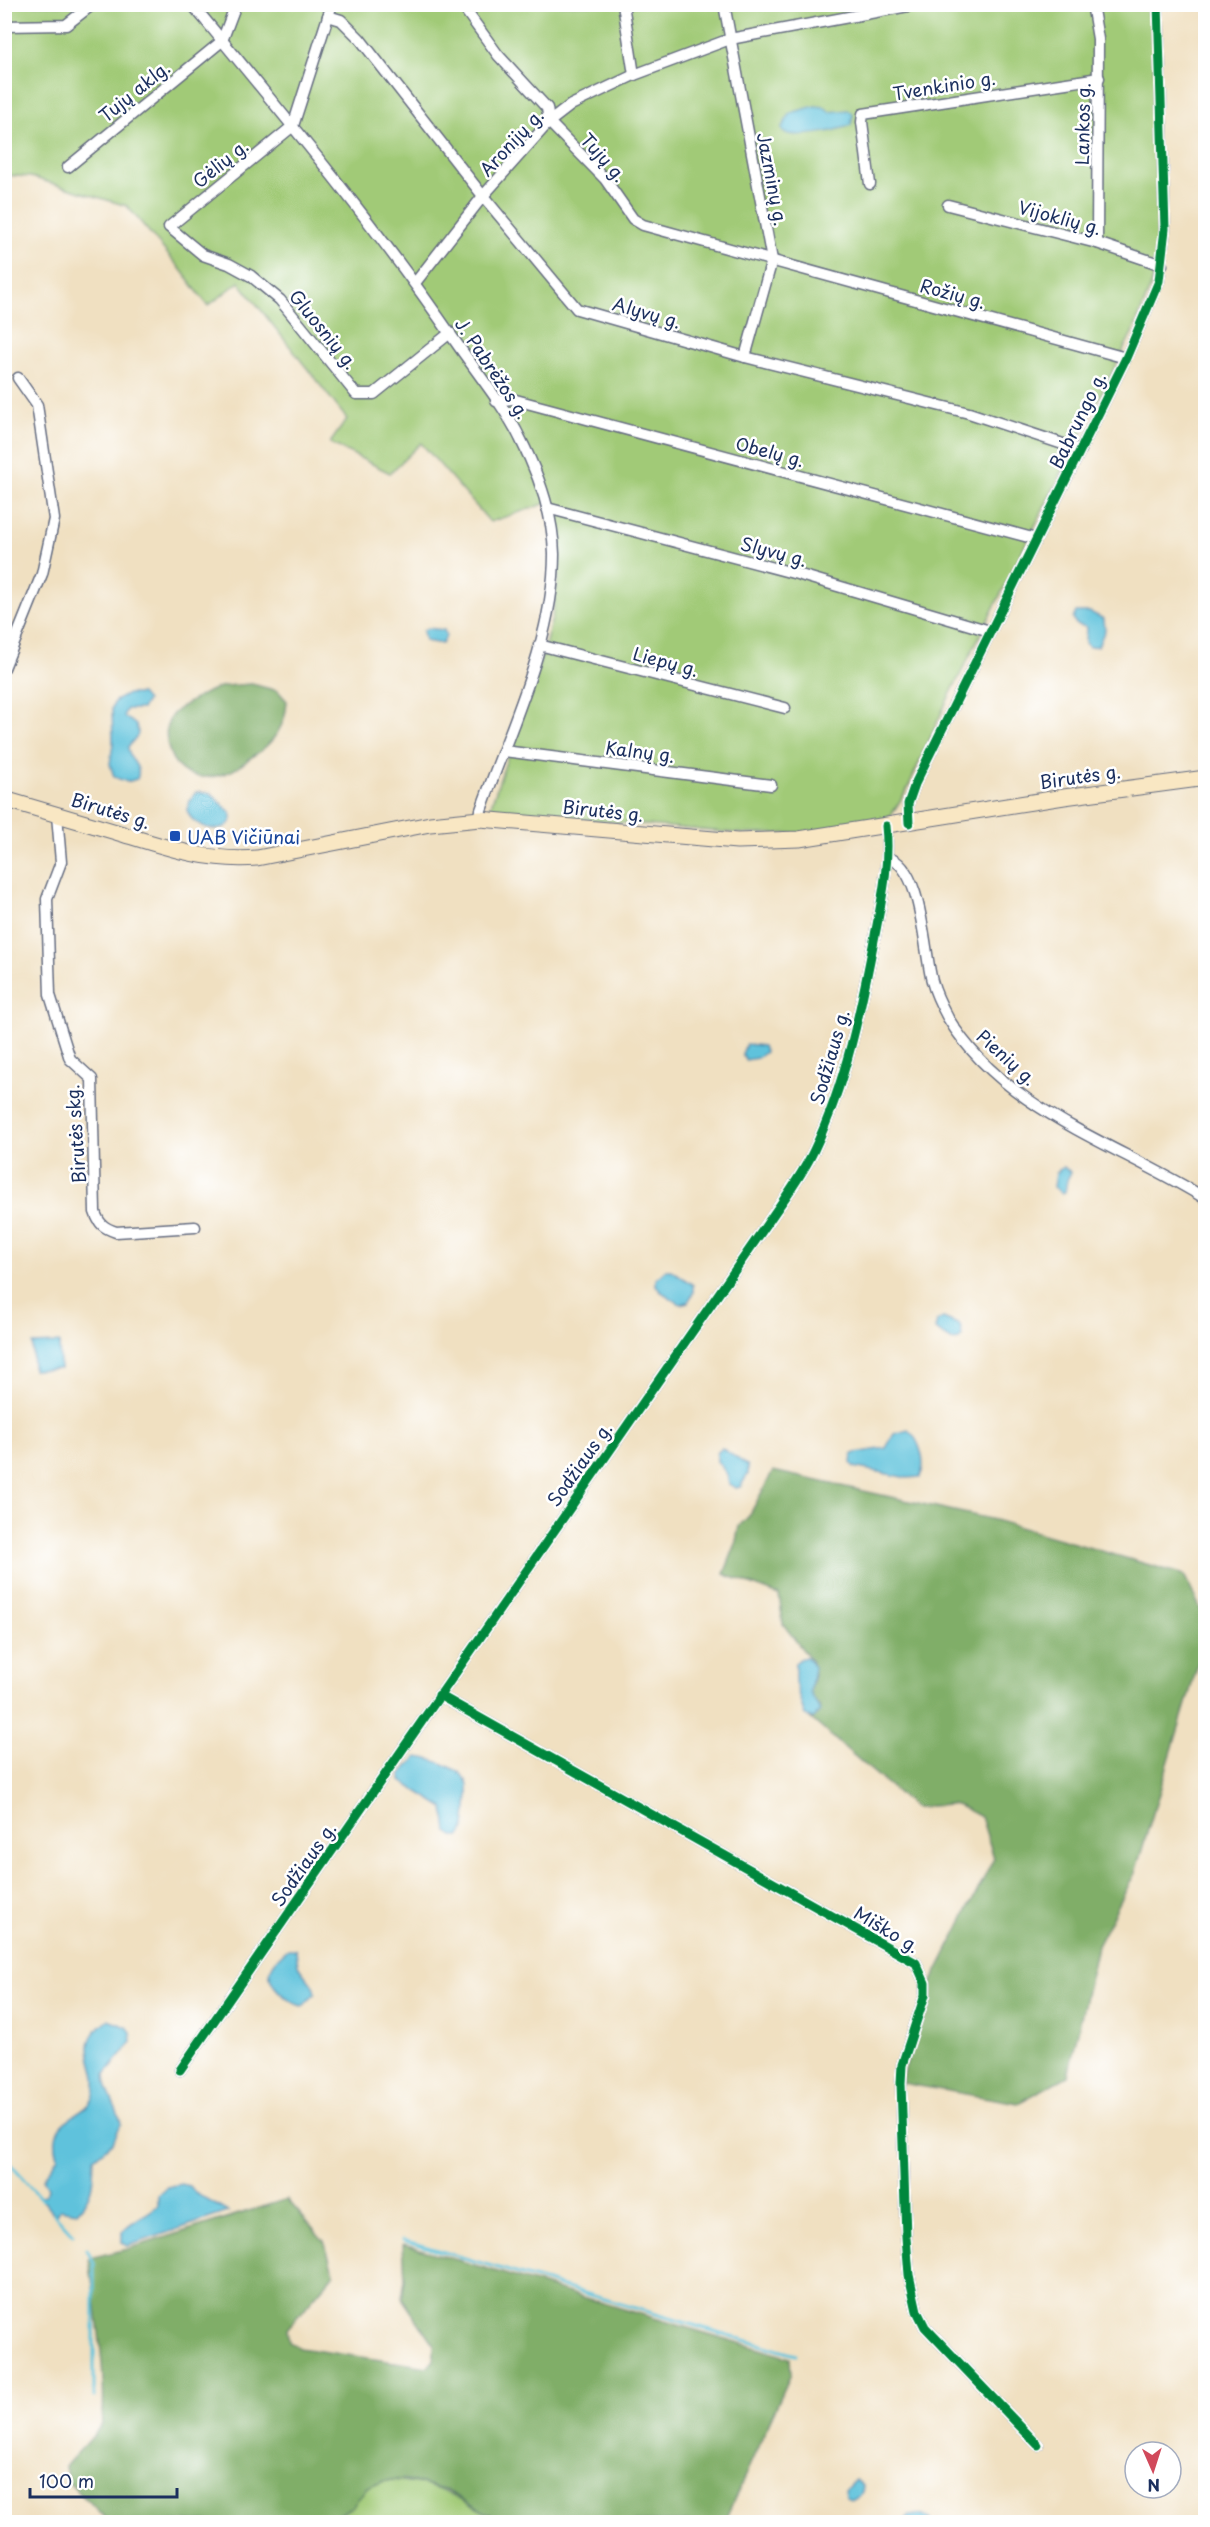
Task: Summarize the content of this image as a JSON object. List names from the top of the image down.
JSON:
{
  "streets": {
    "main road": ["Birutės g."],
    "street": [
      "Tvenkinio g.",
      "Tujų aklg.",
      "Lankos g.",
      "Aronijų g.",
      "Tujų g.",
      "Gėlių g.",
      "Jazminų g.",
      "Vijoklių g.",
      "Rožių g.",
      "Alyvų g.",
      "Gluosnių g.",
      "J. Pabrėžos g.",
      "Babrungo g.",
      "Obelų g.",
      "Slyvų g.",
      "Liepų g.",
      "Kalnų g.",
      "Sodžiaus g.",
      "Pienių g.",
      "Birutės skg.",
      "Miško g."
    ]
  },
  "crossings": [
    ["Tvenkinio g.", "Lankos g."],
    ["Tujų aklg.", "J. Pabrėžos g."],
    ["Lankos g.", "Vijoklių g."],
    ["Aronijų g.", "Tujų g."],
    ["Aronijų g.", "Jazminų g."],
    ["Aronijų g.", "Alyvų g."],
    ["Aronijų g.", "J. Pabrėžos g."],
    ["Tujų g.", "Jazminų g."],
    ["Tujų g.", "Rožių g."],
    ["Gėlių g.", "Gluosnių g."],
    ["Gėlių g.", "J. Pabrėžos g."],
    ["Jazminų g.", "Rožių g."],
    ["Jazminų g.", "Alyvų g."],
    ["Vijoklių g.", "Babrungo g."],
    ["Rožių g.", "Babrungo g."],
    ["Alyvų g.", "Babrungo g."],
    ["Gluosnių g.", "J. Pabrėžos g."],
    ["J. Pabrėžos g.", "Obelų g."],
    ["J. Pabrėžos g.", "Slyvų g."],
    ["J. Pabrėžos g.", "Liepų g."],
    ["J. Pabrėžos g.", "Kalnų g."],
    ["J. Pabrėžos g.", "Birutės g."],
    ["Babrungo g.", "Obelų g."],
    ["Babrungo g.", "Slyvų g."],
    ["Babrungo g.", "Birutės g."],
    ["Birutės g.", "Sodžiaus g."],
    ["Birutės g.", "Birutės skg."],
    ["Sodžiaus g.", "Pienių g."],
    ["Sodžiaus g.", "Miško g."]
  ],
  "places": {
    "transit": ["UAB Vičiūnai"]
  },
  "scale_bar": "100 m",
  "north": "bottom"
}
